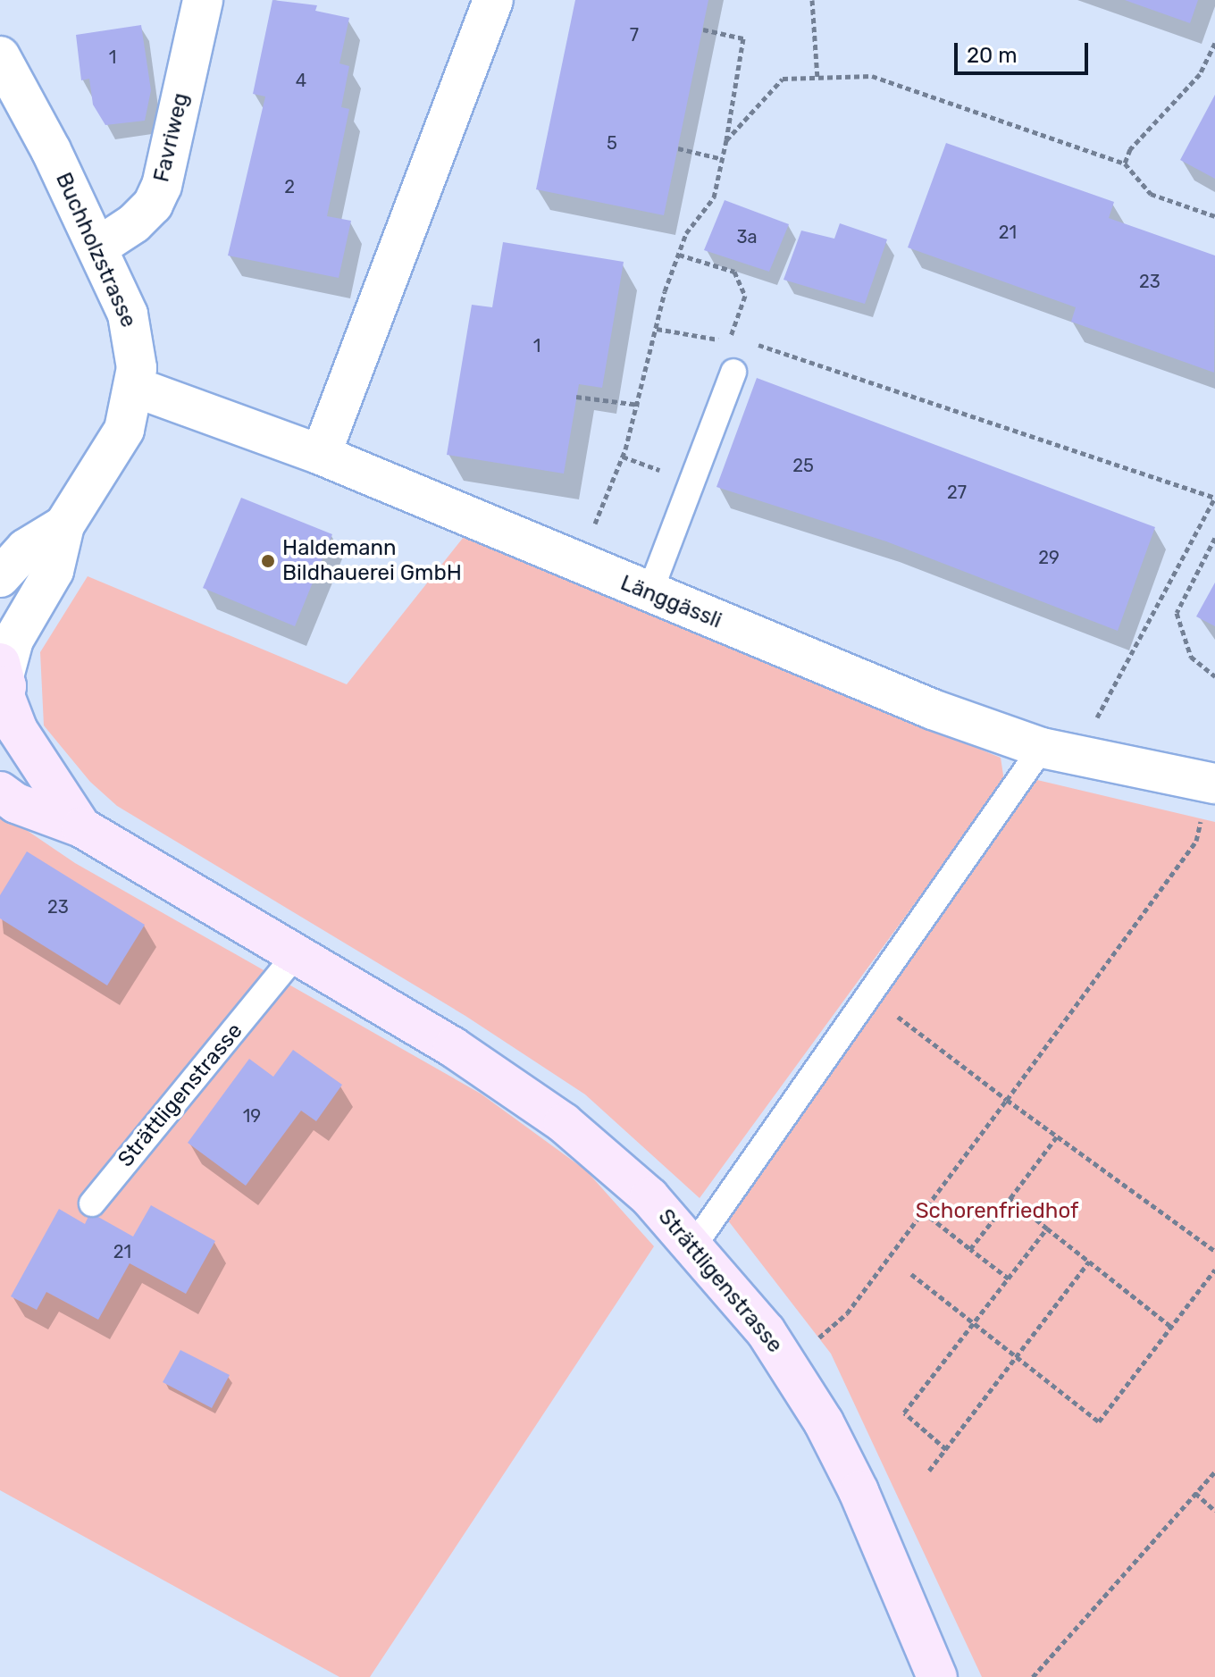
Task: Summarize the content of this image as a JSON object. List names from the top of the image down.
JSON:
{
  "streets": {
    "main road": ["Strättligenstrasse"],
    "street": ["Favriweg", "Buchholzstrasse", "Länggässli"]
  },
  "crossings": [
    ["Favriweg", "Buchholzstrasse"],
    ["Buchholzstrasse", "Länggässli"],
    ["Buchholzstrasse", "Strättligenstrasse"]
  ],
  "parks": ["Schorenfriedhof"],
  "places": ["Haldemann Bildhauerei GmbH"],
  "house_numbers": [
    "7",
    "1",
    "4",
    "5",
    "2",
    "21",
    "3a",
    "23",
    "1",
    "25",
    "27",
    "29",
    "23",
    "19",
    "21"
  ],
  "scale_bar": "20 m"
}
